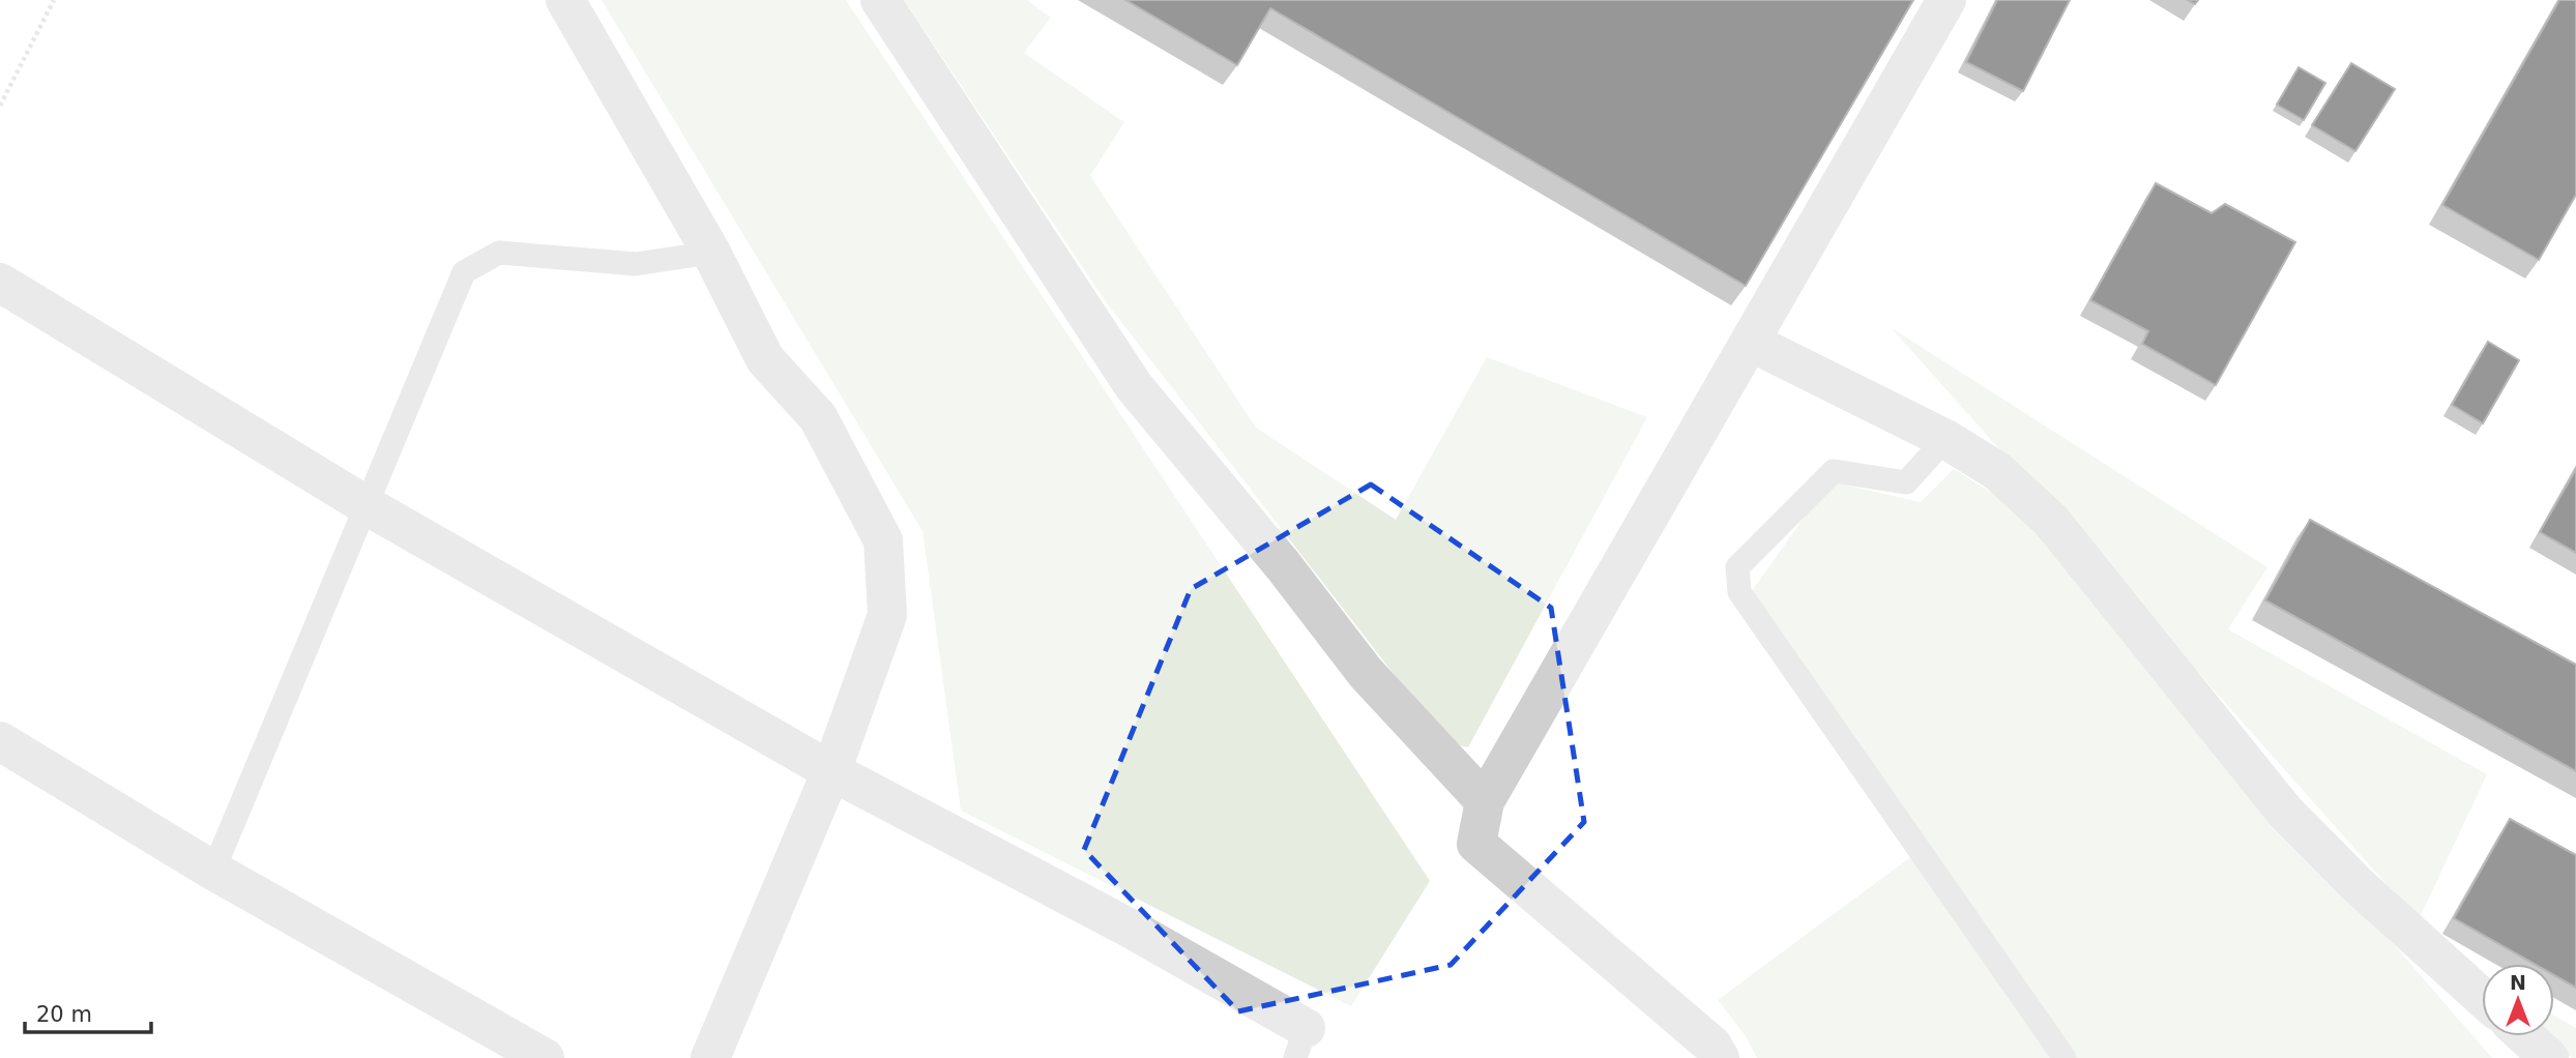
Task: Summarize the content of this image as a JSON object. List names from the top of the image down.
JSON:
{
  "scale_bar": "20 m",
  "north": "top"
}
